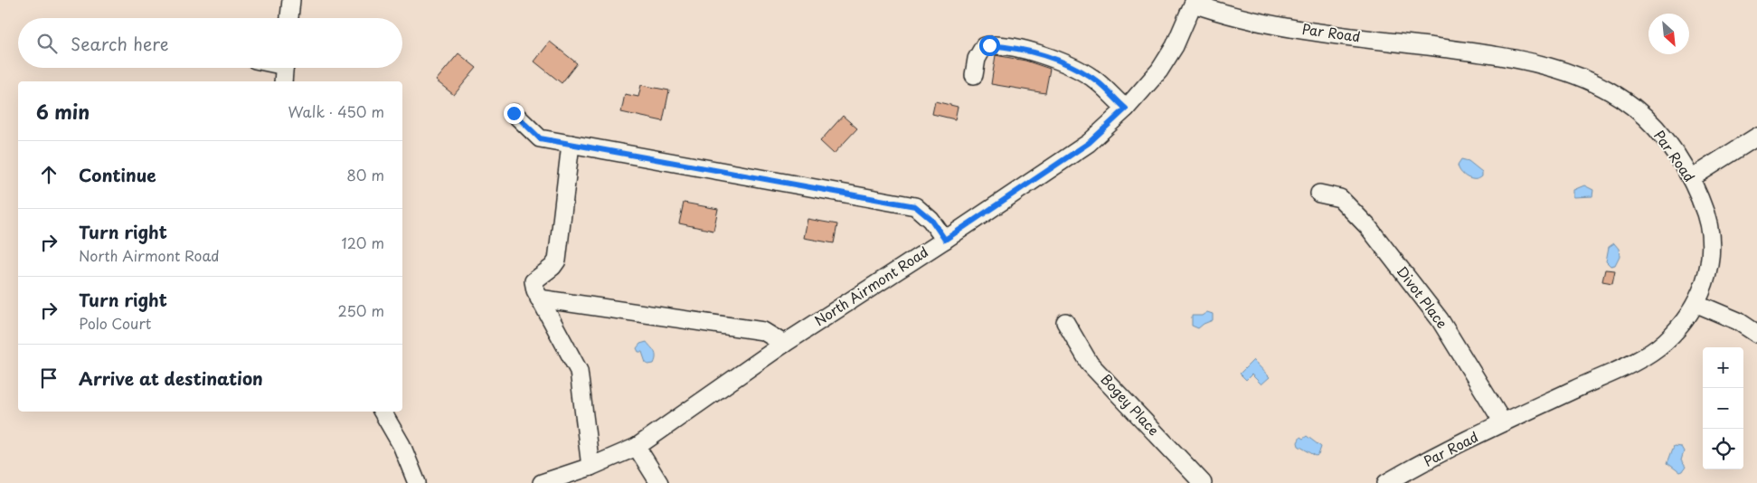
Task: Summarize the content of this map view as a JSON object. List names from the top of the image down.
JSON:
{
  "streets": {
    "street": [
      "Par Road",
      "North Airmont Road",
      "Divot Place",
      "Bogey Place"
    ]
  },
  "crossings": [
    ["Par Road", "North Airmont Road"],
    ["Par Road", "Divot Place"]
  ],
  "north": "bottom right",
  "page": {
    "search": "Search here",
    "heading": ["6 min", "Walk · 450 m"],
    "list": [
      ["Continue", "80 m"],
      ["Turn right", "North Airmont Road", "120 m"],
      ["Turn right", "Polo Court", "250 m"],
      "Arrive at destination"
    ],
    "map_buttons": ["+", "−"]
  }
}
